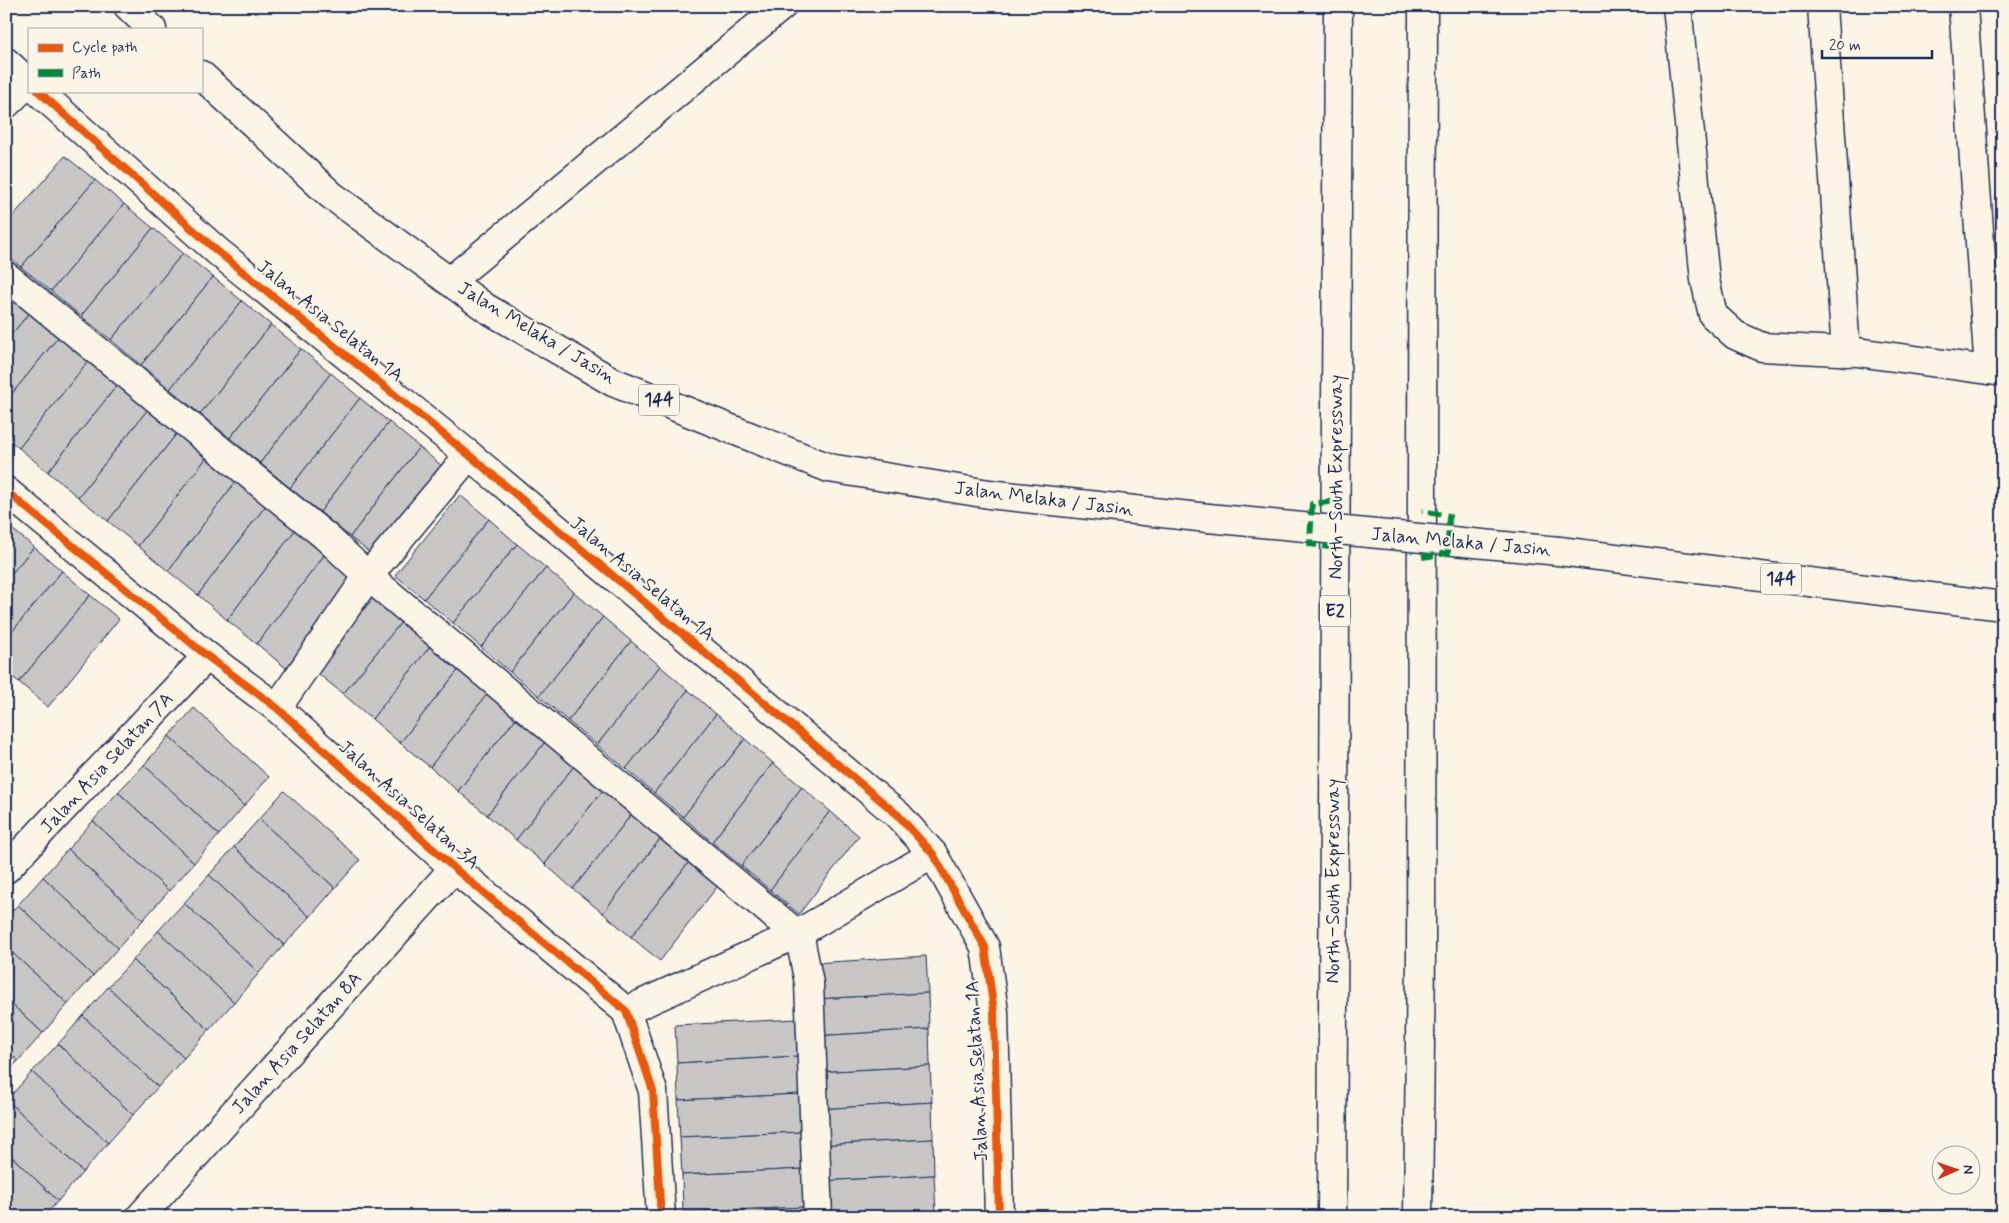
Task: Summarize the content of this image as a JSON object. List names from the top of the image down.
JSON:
{
  "streets": {
    "main road": [
      "Jalan Asia Selatan 1A",
      "Jalan Melaka / Jasin",
      "144",
      "North–South Expressway",
      "E2",
      "Jalan Asia Selatan 7A",
      "Jalan Asia Selatan 3A",
      "Jalan Asia Selatan 8A"
    ]
  },
  "crossings": [
    ["Jalan Asia Selatan 7A", "Jalan Asia Selatan 3A"],
    ["Jalan Asia Selatan 3A", "Jalan Asia Selatan 8A"]
  ],
  "legend": ["Cycle path", "Path"],
  "scale_bar": "20 m",
  "north": "right"
}
